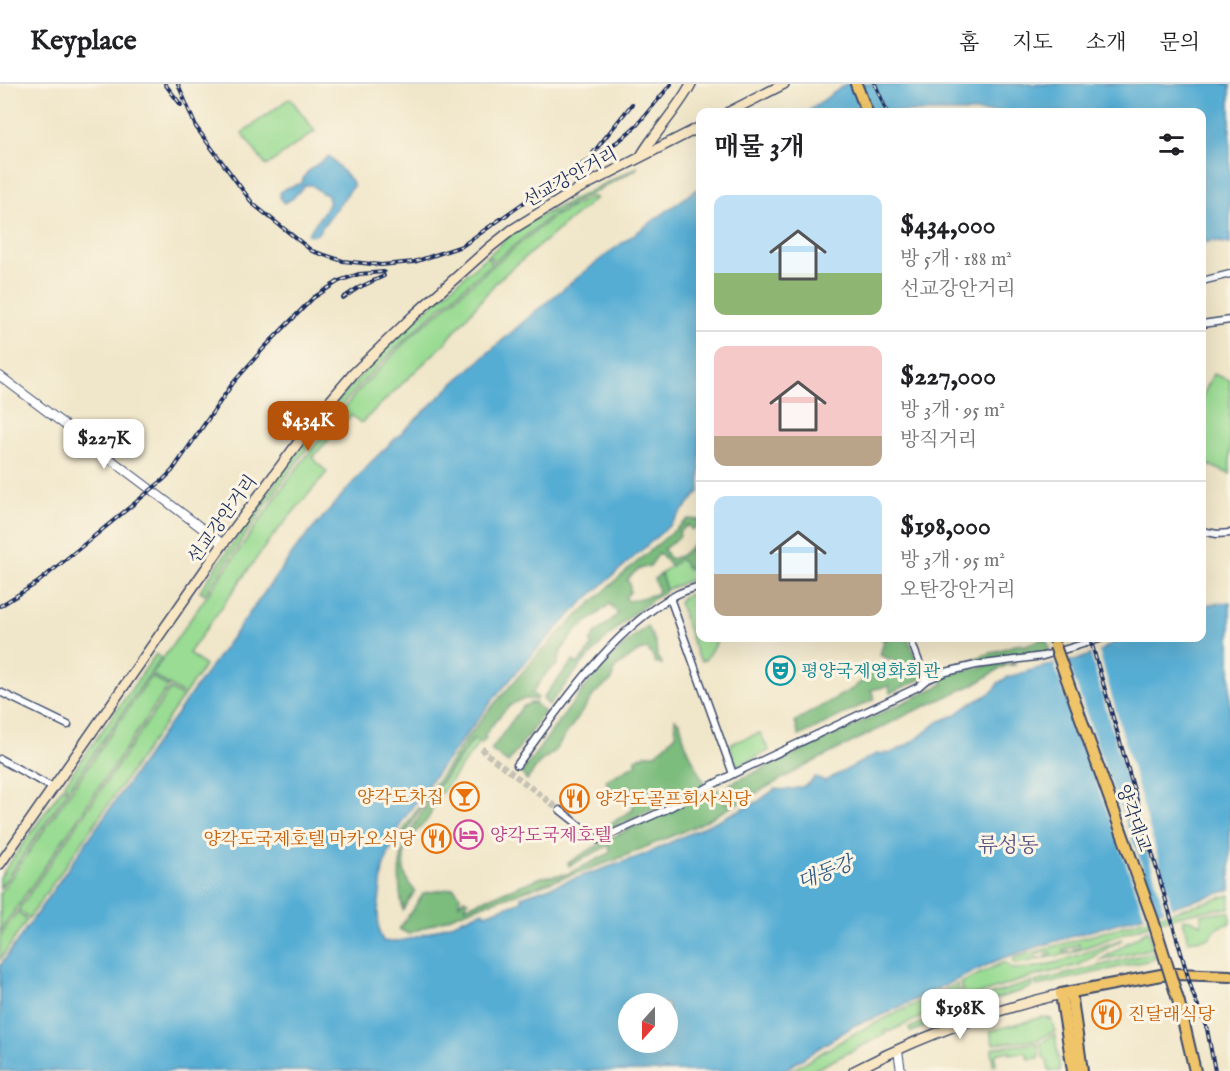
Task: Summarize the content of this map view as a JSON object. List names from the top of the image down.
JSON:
{
  "streets": {
    "main road": ["선교강안거리", "양각대교"]
  },
  "districts": ["류성동"],
  "water": ["대동강"],
  "places": {
    "theatre": ["평양국제영화회관"],
    "bar": ["양각도차집"],
    "restaurant": ["양각도골프회사식당", "양각도국제호텔 마카오식당", "진달래식당"],
    "hotel": ["양각도국제호텔"]
  },
  "north": "bottom",
  "page": {
    "header": "Keyplace",
    "nav": [
      "홈",
      "지도",
      "소개",
      "문의"
    ],
    "heading": "매물 3개",
    "list": [
      {
        "name": "$434,000",
        "note": "방 5개 · 188 m² · 선교강안거리"
      },
      {
        "name": "$227,000",
        "note": "방 3개 · 95 m² · 방직거리"
      },
      {
        "name": "$198,000",
        "note": "방 3개 · 95 m² · 오탄강안거리"
      }
    ],
    "price": ["$434K", "$227K", "$198K"]
  }
}
